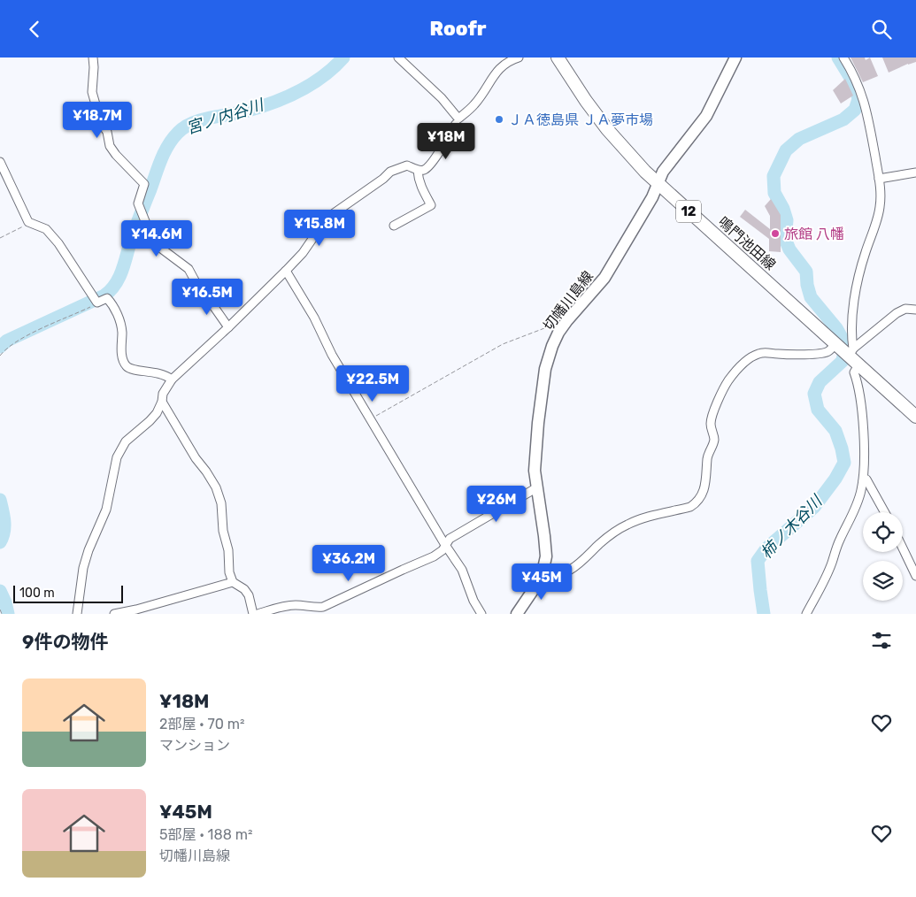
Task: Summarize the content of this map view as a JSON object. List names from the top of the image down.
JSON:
{
  "streets": {
    "main road": ["12", "鳴門池田線", "切幡川島線"]
  },
  "crossings": [
    ["鳴門池田線", "切幡川島線"]
  ],
  "water": ["宮ノ内谷川", "柿ノ木谷川"],
  "places": ["ＪＡ徳島県 ＪＡ夢市場", "旅館 八幡"],
  "scale_bar": "100 m",
  "page": {
    "header": "Roofr",
    "price": [
      "¥18.7M",
      "¥18M",
      "¥15.8M",
      "¥14.6M",
      "¥16.5M",
      "¥22.5M",
      "¥26M",
      "¥36.2M",
      "¥45M"
    ],
    "scale": "100 m",
    "heading": "9件の物件",
    "list": [
      {
        "name": "¥18M",
        "note": "2部屋 · 70 m² · マンション"
      },
      {
        "name": "¥45M",
        "note": "5部屋 · 188 m² · 切幡川島線"
      }
    ]
  }
}
